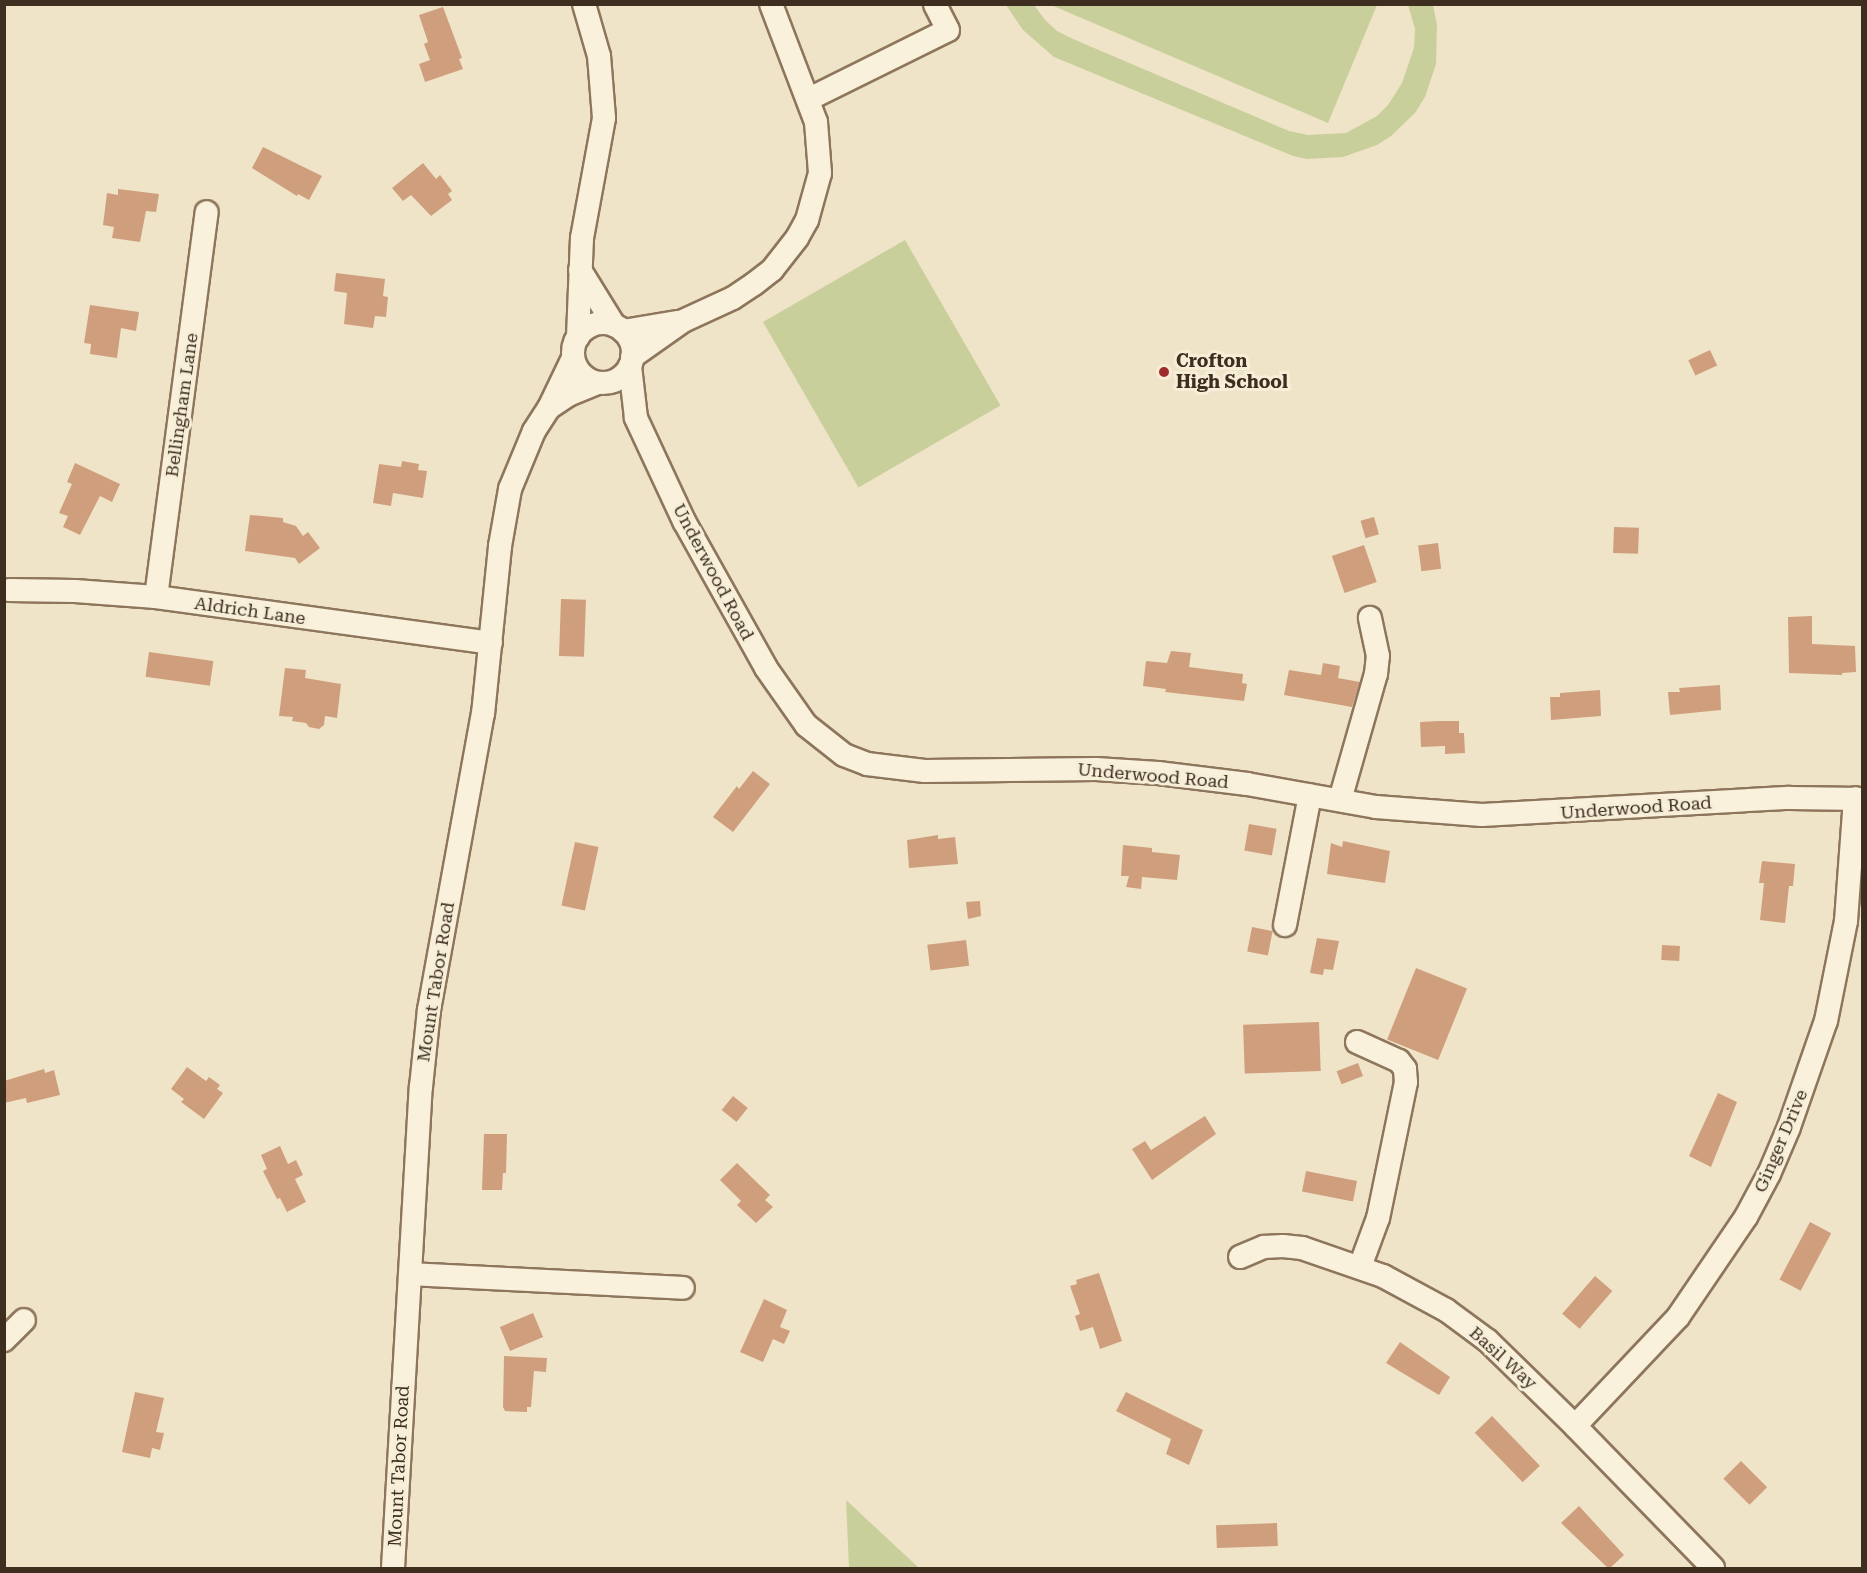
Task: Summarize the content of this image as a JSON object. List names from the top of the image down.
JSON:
{
  "streets": {
    "street": [
      "Bellingham Lane",
      "Underwood Road",
      "Aldrich Lane",
      "Mount Tabor Road",
      "Ginger Drive",
      "Basil Way"
    ]
  },
  "crossings": [
    ["Bellingham Lane", "Aldrich Lane"],
    ["Underwood Road", "Mount Tabor Road"],
    ["Underwood Road", "Ginger Drive"],
    ["Aldrich Lane", "Mount Tabor Road"],
    ["Ginger Drive", "Basil Way"]
  ],
  "places": ["Crofton High School"]
}
